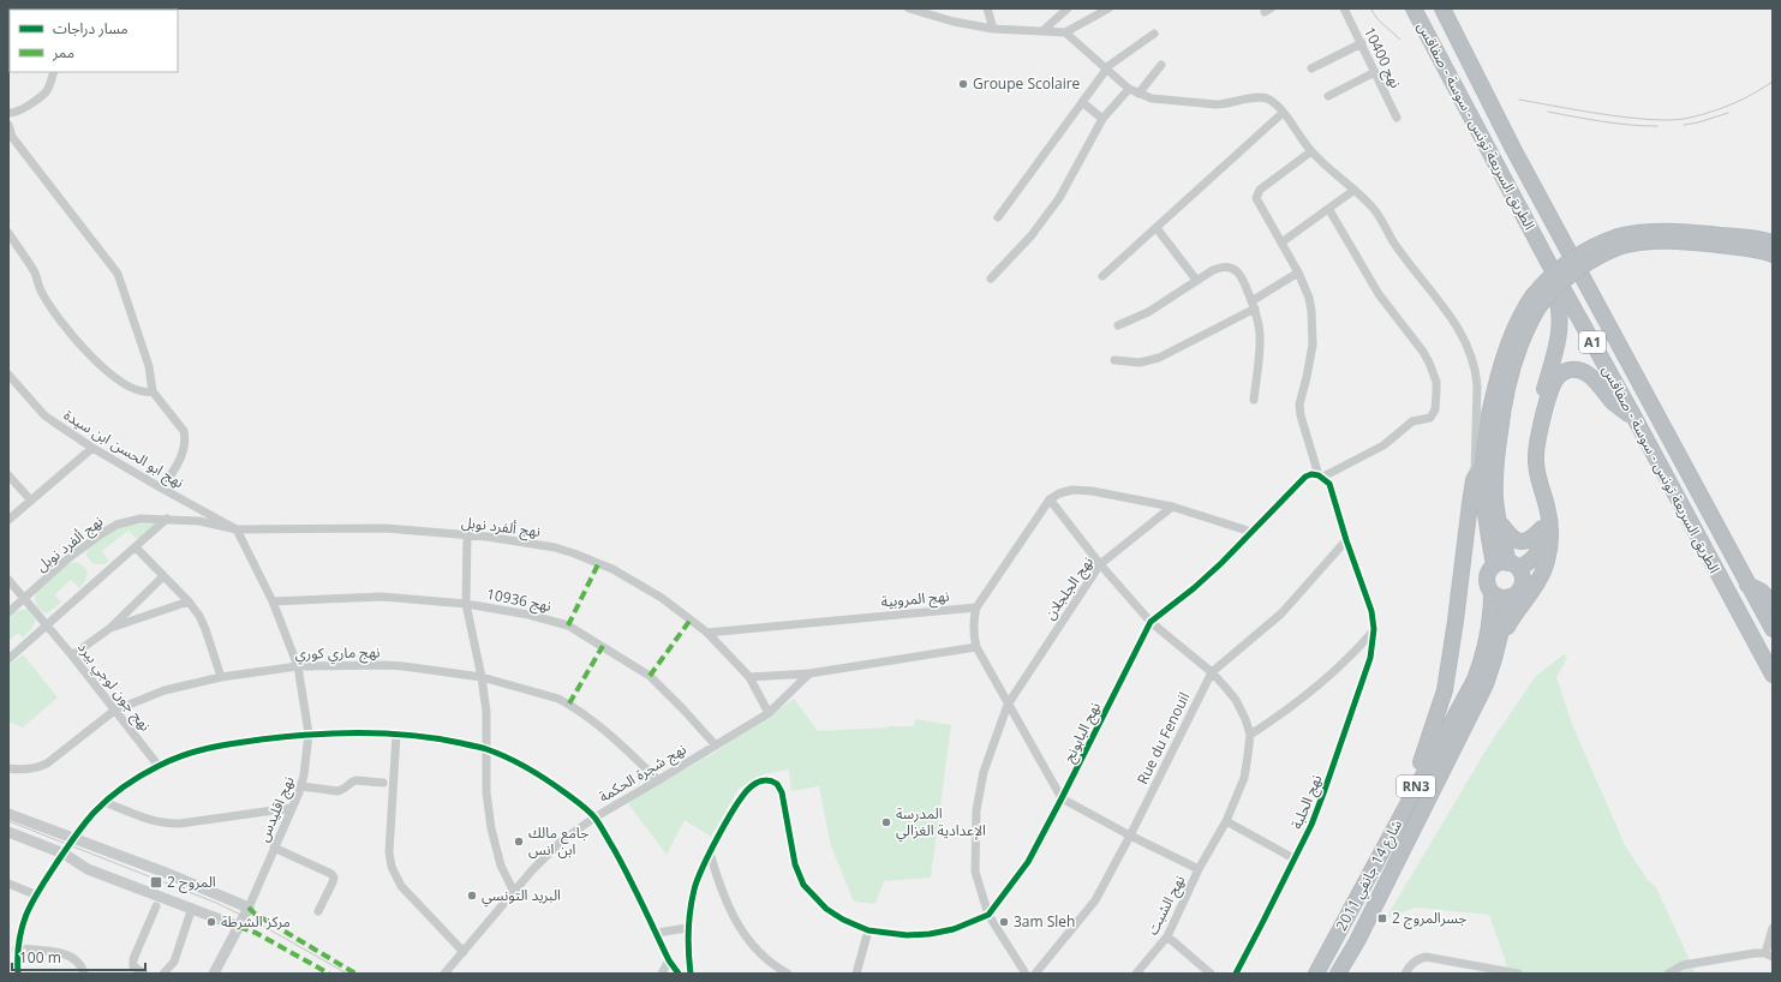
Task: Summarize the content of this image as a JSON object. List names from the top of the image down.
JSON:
{
  "streets": {
    "highway": [
      "الطريق السريعة تونس - سوسة - صفاقس",
      "A1",
      "RN3",
      "شارع 14 جانفي 2011"
    ],
    "street": [
      "نهج 10400",
      "نهج ابو الحسن ابن سيدة",
      "نهج ألفرد نوبل",
      "نهج الجلجلان",
      "نهج المروبية",
      "نهج 10936",
      "نهج ماري كوري",
      "نهج جون لوجي بيرد",
      "نهج البابونج",
      "Rue du Fenouil",
      "نهج شجرة الحكمة",
      "نهج الحلبة",
      "نهج اقليدس",
      "نهج الشبت"
    ]
  },
  "crossings": [
    ["نهج ابو الحسن ابن سيدة", "نهج ألفرد نوبل"],
    ["نهج ابو الحسن ابن سيدة", "نهج اقليدس"],
    ["نهج ألفرد نوبل", "نهج المروبية"],
    ["نهج ألفرد نوبل", "نهج شجرة الحكمة"],
    ["نهج ألفرد نوبل", "نهج اقليدس"],
    ["نهج الجلجلان", "نهج البابونج"],
    ["نهج 10936", "نهج شجرة الحكمة"],
    ["نهج 10936", "نهج اقليدس"],
    ["نهج ماري كوري", "نهج جون لوجي بيرد"],
    ["نهج ماري كوري", "نهج شجرة الحكمة"],
    ["نهج ماري كوري", "نهج اقليدس"]
  ],
  "places": {
    "other": [
      "Groupe Scolaire",
      "المدرسة الإعدادية الغزالي",
      "جامع مالك ابن انس",
      "البريد التونسي",
      "مركز الشرطة",
      "3am Sleh"
    ],
    "transit": ["المروج 2", "جسرالمروج 2"]
  },
  "legend": ["مسار دراجات", "ممر"],
  "scale_bar": "100 m"
}
